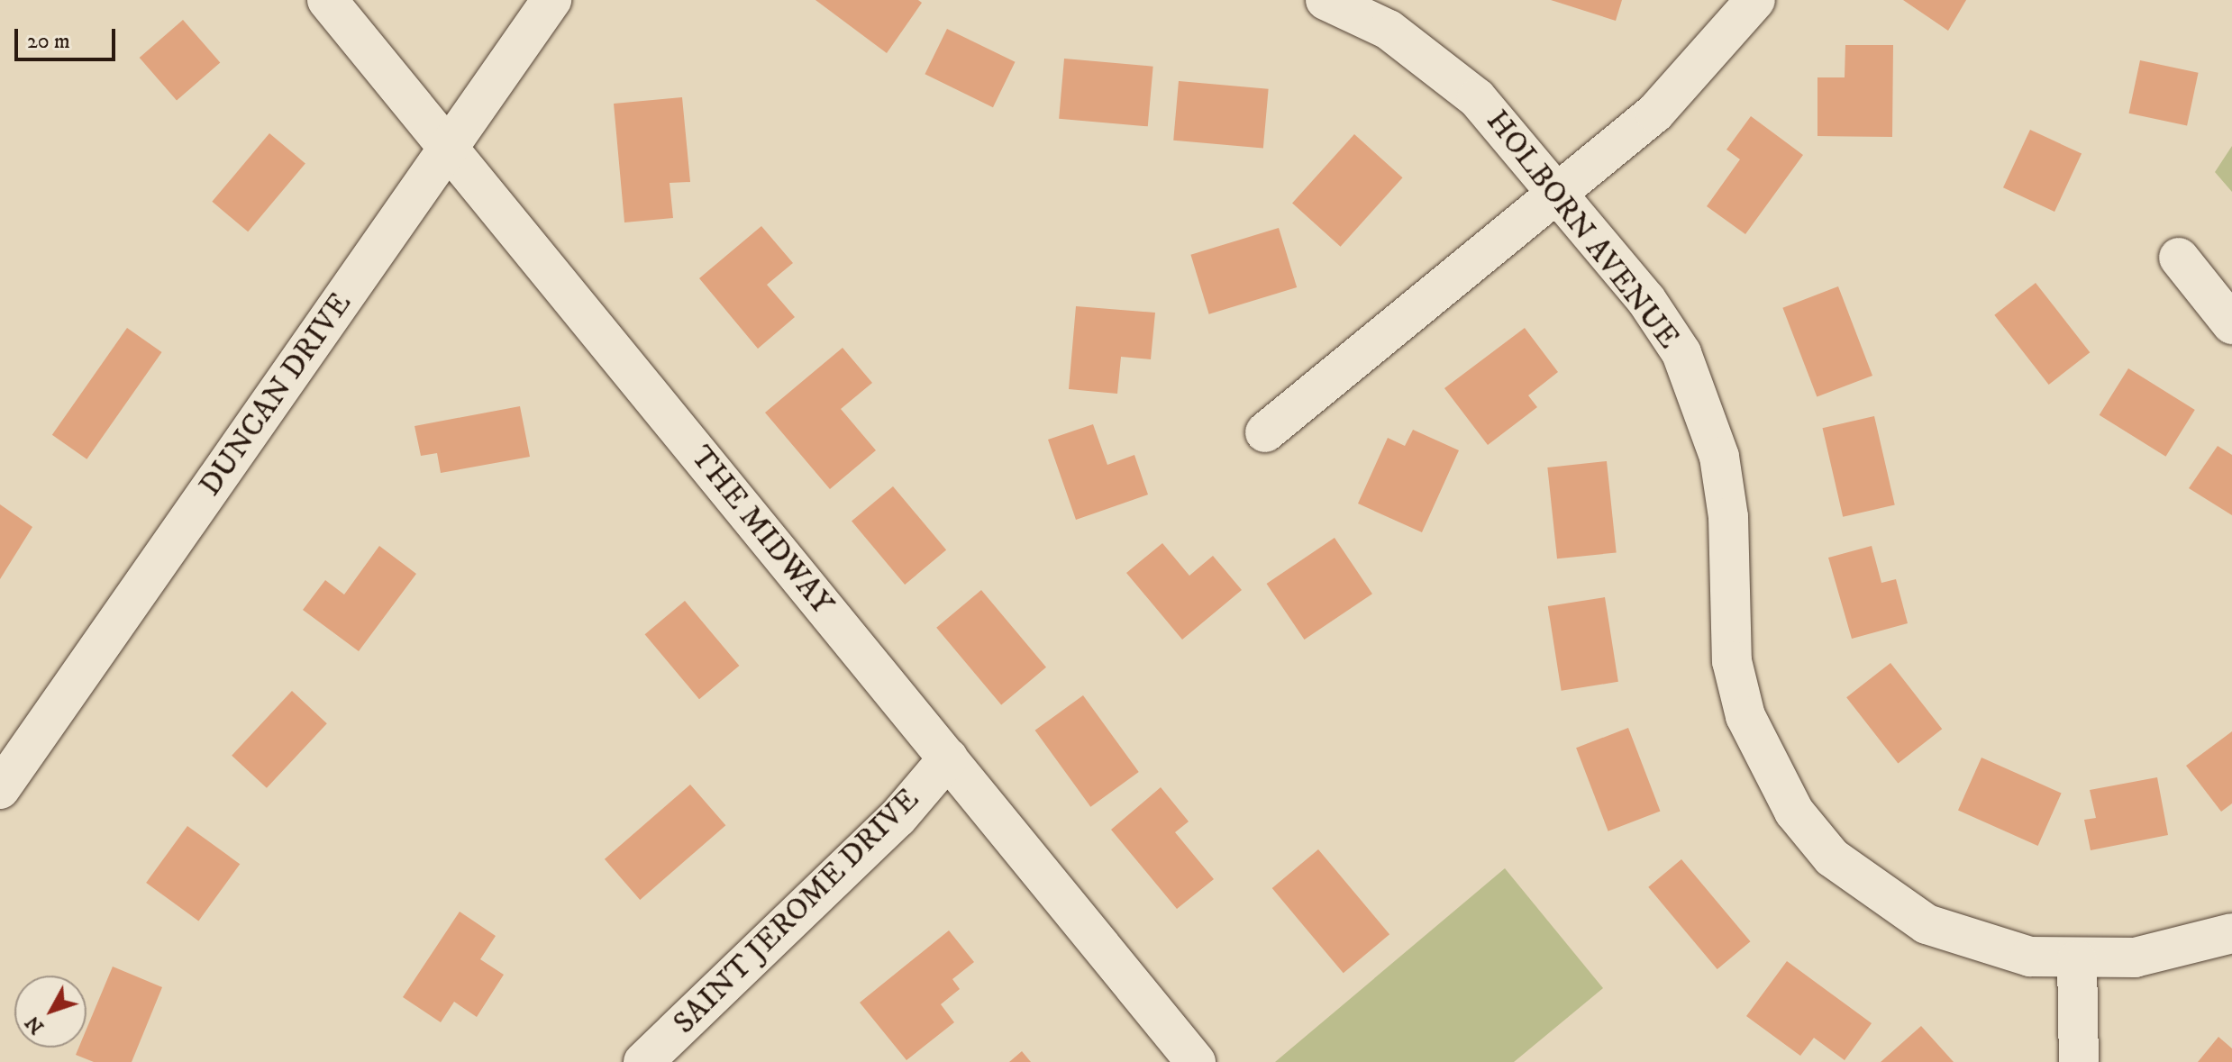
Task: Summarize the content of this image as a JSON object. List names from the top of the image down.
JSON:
{
  "streets": {
    "street": [
      "HOLBORN AVENUE",
      "DUNCAN DRIVE",
      "THE MIDWAY",
      "SAINT JEROME DRIVE"
    ]
  },
  "crossings": [
    ["DUNCAN DRIVE", "THE MIDWAY"],
    ["THE MIDWAY", "SAINT JEROME DRIVE"]
  ],
  "scale_bar": "20 m",
  "north": "bottom left"
}
